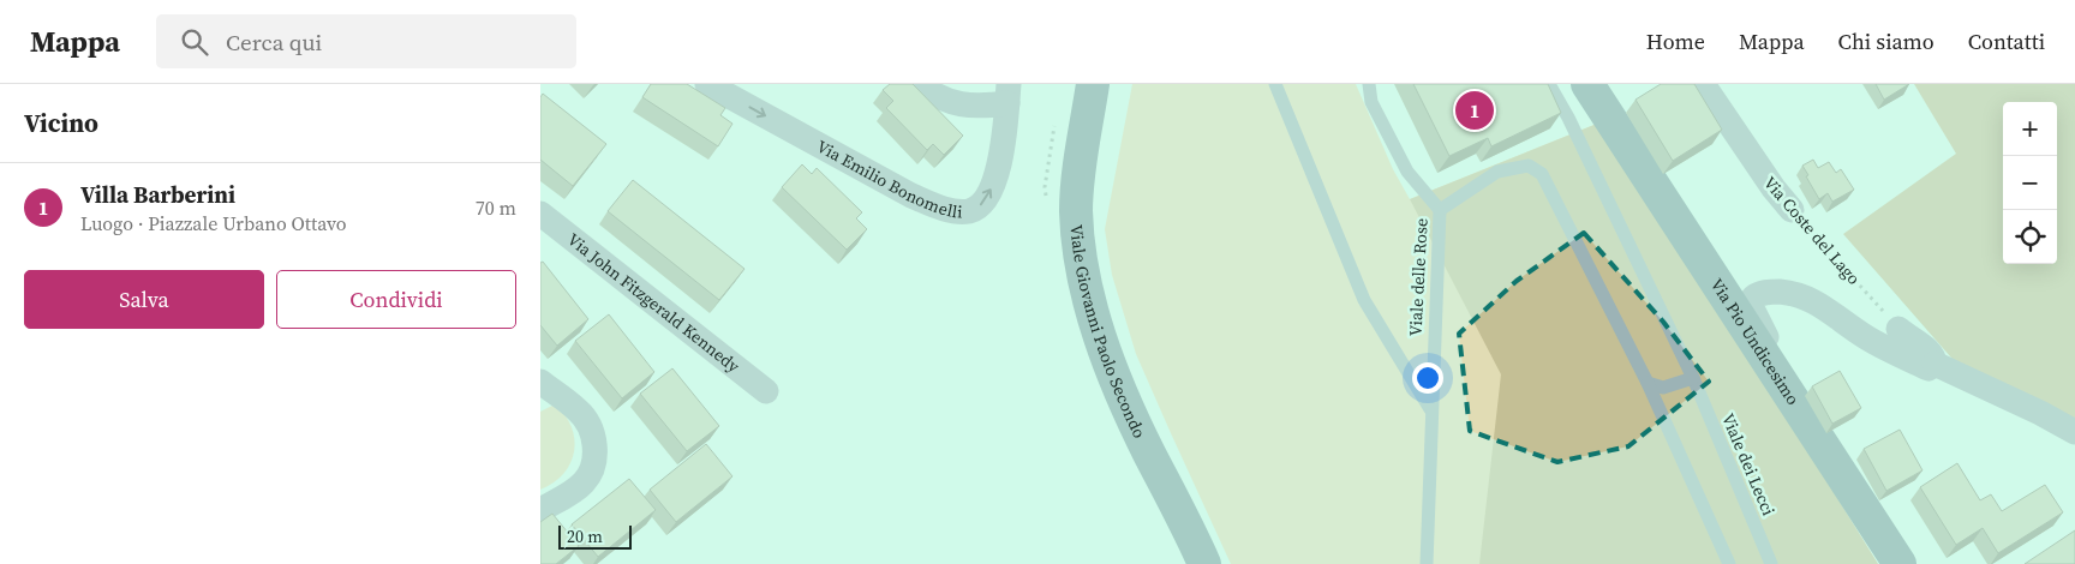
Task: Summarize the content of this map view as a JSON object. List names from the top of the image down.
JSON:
{
  "streets": {
    "street": [
      "Via Emilio Bonomelli",
      "Via Coste del Lago",
      "Via John Fitzgerald Kennedy",
      "Viale Giovanni Paolo Secondo",
      "Via Pio Undicesimo"
    ],
    "lane": ["Viale delle Rose", "Viale dei Lecci"]
  },
  "scale_bar": "20 m",
  "page": {
    "header": "Mappa",
    "search": "Cerca qui",
    "nav": [
      "Home",
      "Mappa",
      "Chi siamo",
      "Contatti"
    ],
    "heading": "Vicino",
    "pins": "1",
    "map_buttons": ["+", "−"],
    "list": [
      {
        "mark": "1",
        "name": "Villa Barberini",
        "note": "Luogo · Piazzale Urbano Ottavo",
        "value": "70 m"
      }
    ],
    "buttons": ["Salva", "Condividi"],
    "scale": "20 m"
  }
}
